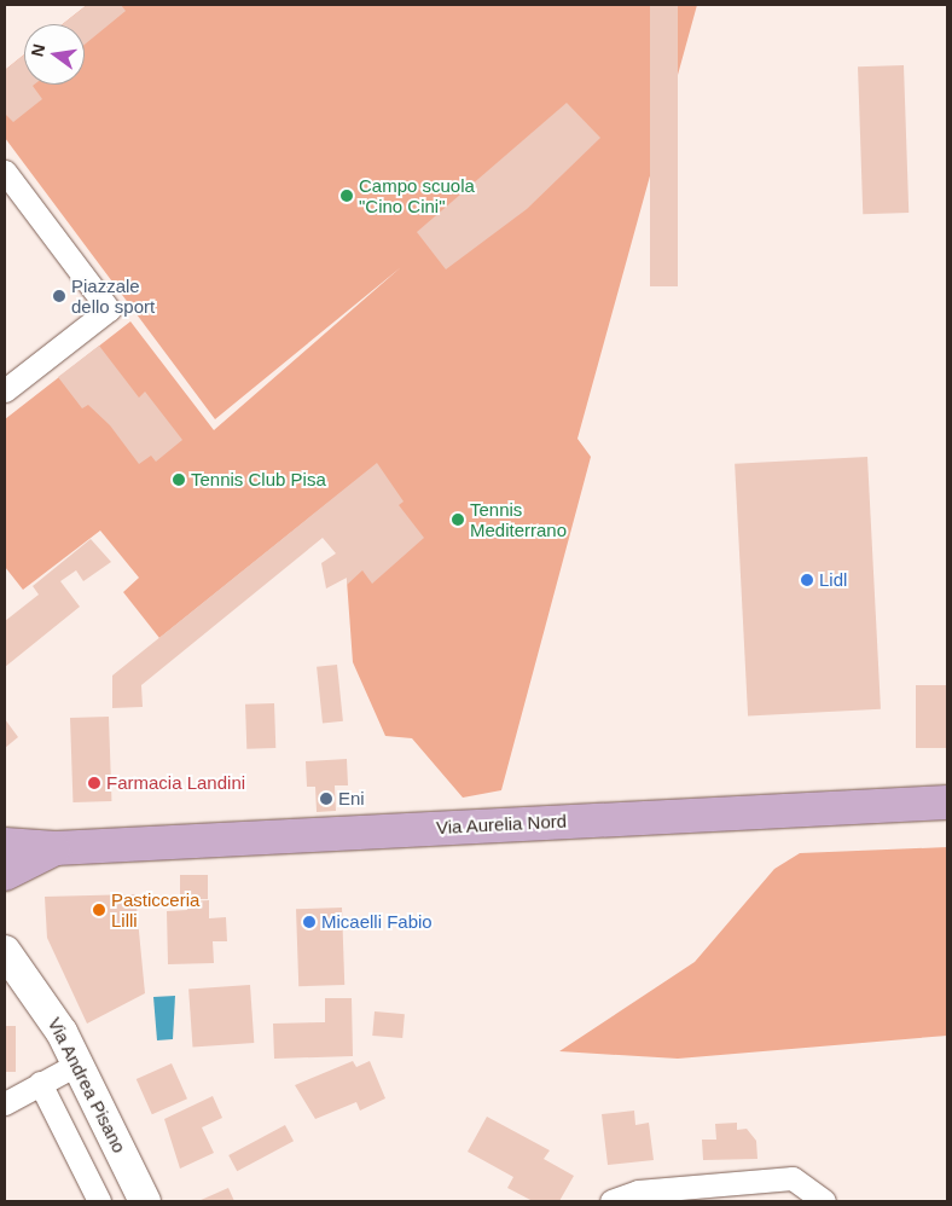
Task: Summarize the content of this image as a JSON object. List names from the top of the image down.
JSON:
{
  "streets": {
    "main road": ["Via Aurelia Nord"],
    "street": ["Via Andrea Pisano"]
  },
  "places": [
    "Campo scuola \"Cino Cini\"",
    "Piazzale dello sport",
    "Tennis Club Pisa",
    "Tennis Mediterrano",
    "Lidl",
    "Farmacia Landini",
    "Eni",
    "Pasticceria Lilli",
    "Micaelli Fabio"
  ],
  "north": "left"
}
